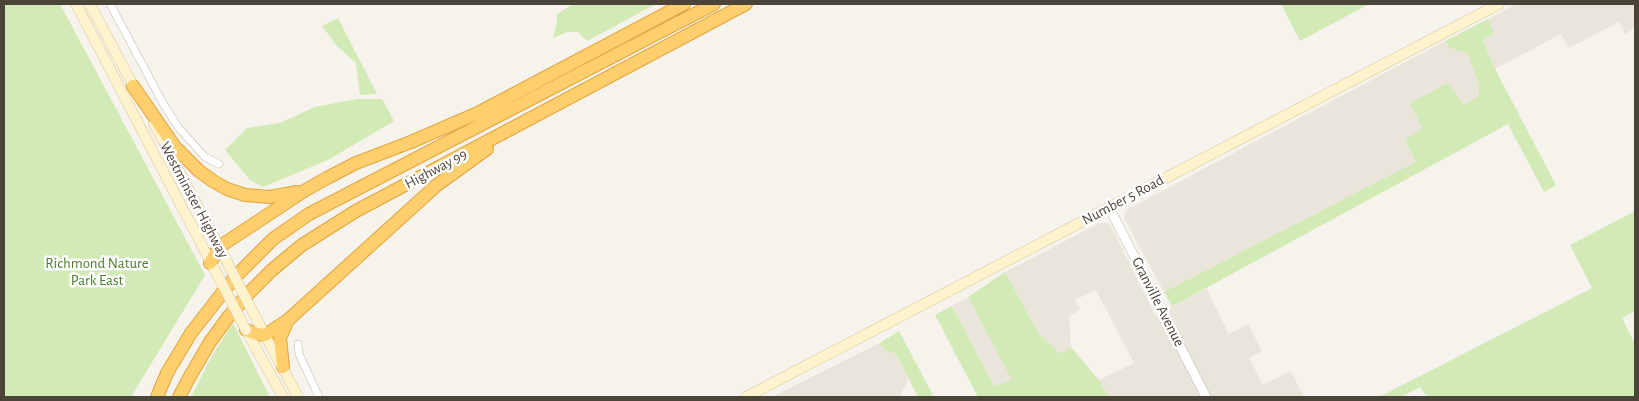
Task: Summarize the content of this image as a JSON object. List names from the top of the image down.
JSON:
{
  "streets": {
    "highway": ["Highway 99"],
    "main road": ["Westminster Highway", "Number 5 Road"],
    "street": ["Granville Avenue"]
  },
  "crossings": [
    ["Number 5 Road", "Granville Avenue"]
  ],
  "parks": ["Richmond Nature Park East"]
}
